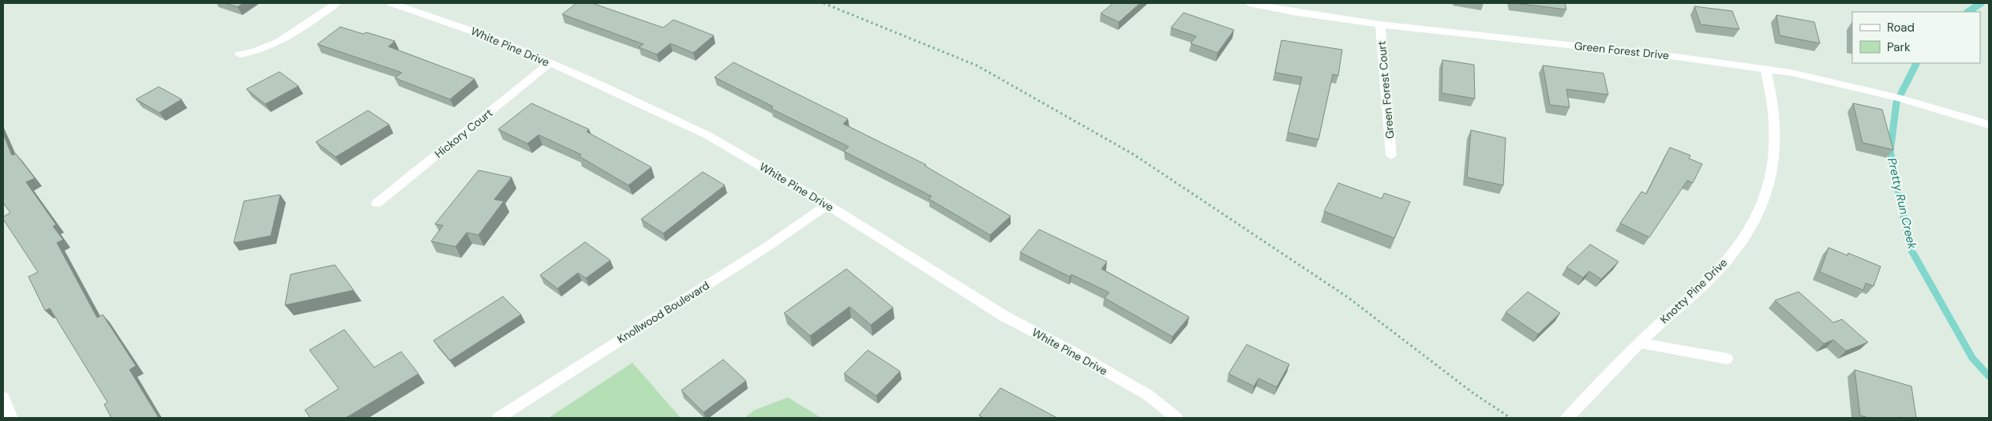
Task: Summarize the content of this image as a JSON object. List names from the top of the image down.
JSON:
{
  "streets": {
    "street": [
      "White Pine Drive",
      "Green Forest Drive",
      "Green Forest Court",
      "Hickory Court",
      "Knotty Pine Drive",
      "Knollwood Boulevard"
    ]
  },
  "crossings": [
    ["White Pine Drive", "Hickory Court"],
    ["White Pine Drive", "Knollwood Boulevard"],
    ["Green Forest Drive", "Green Forest Court"],
    ["Green Forest Drive", "Knotty Pine Drive"]
  ],
  "water": ["Pretty Run Creek"],
  "legend": ["Road", "Park"]
}
